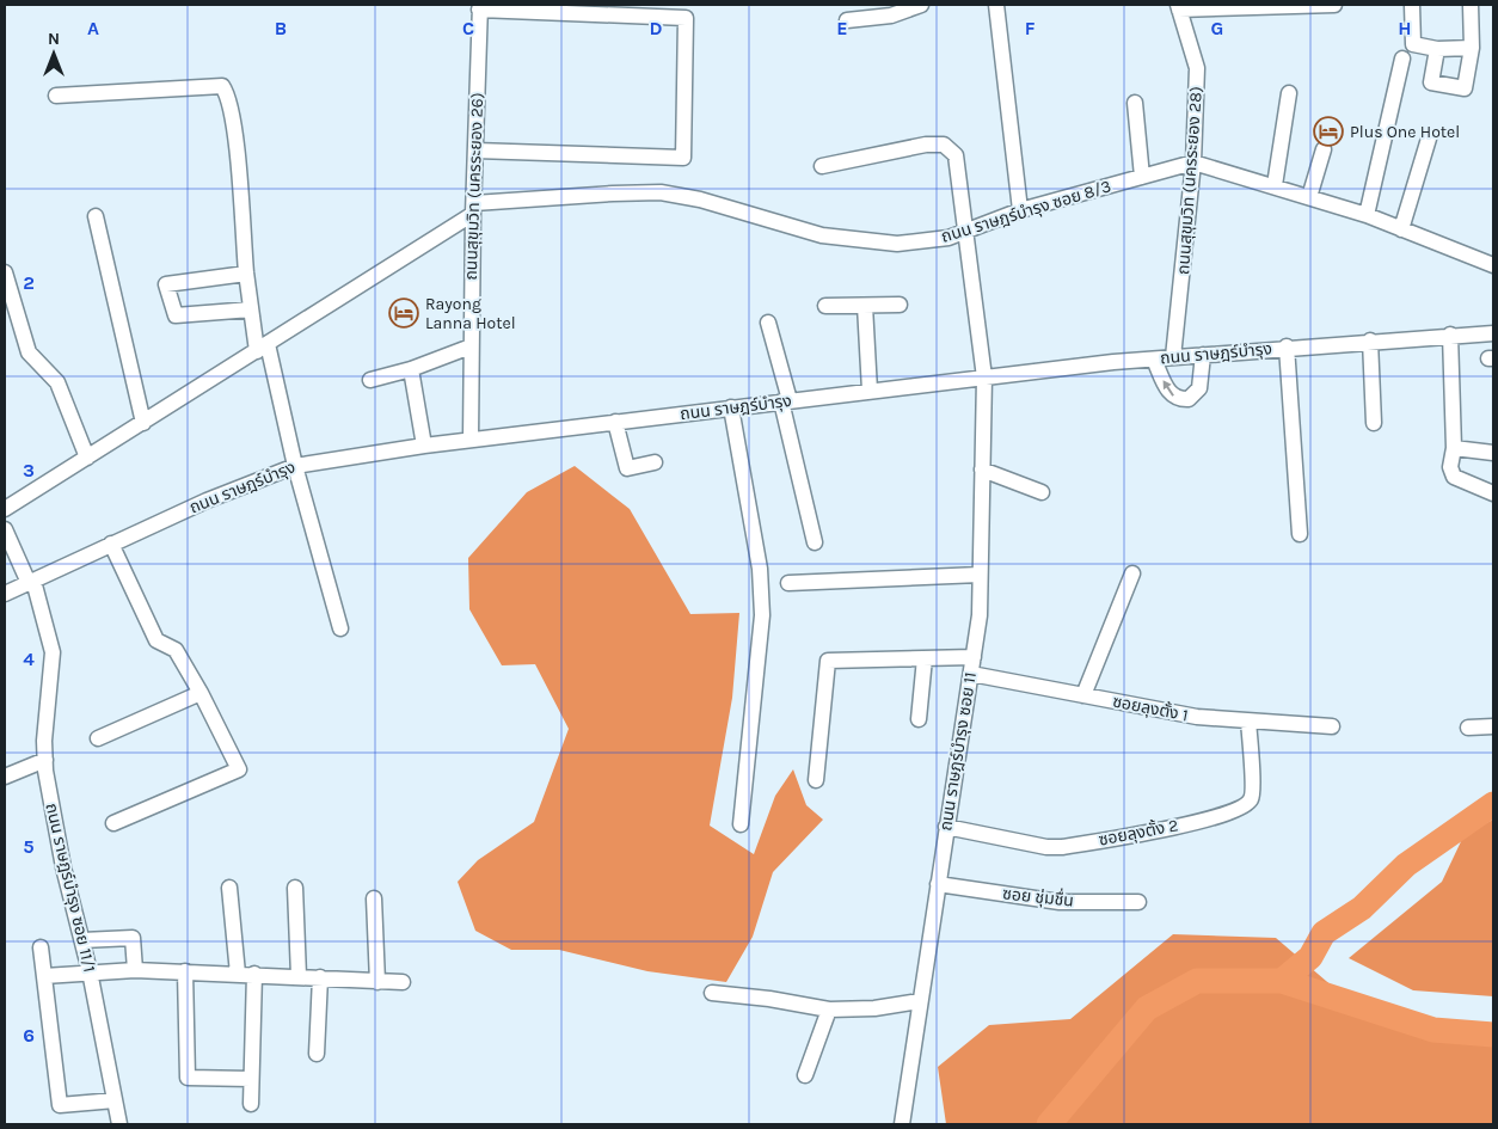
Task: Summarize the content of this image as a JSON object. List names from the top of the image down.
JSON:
{
  "streets": {
    "street": [
      "ถนนสุขุมวิท (นครระยอง 28)",
      "ถนนสุขุมวิท (นครระยอง 26)",
      "ถนน ราษฎร์บำรุง ซอย 8/3",
      "ถนน ราษฎร์บำรุง",
      "ซอยลุงตั้ง 1",
      "ถนน ราษฎร์บำรุง ซอย 11",
      "ซอยลุงตั้ง 2",
      "ถนน ราษฎร์บำรุง ซอย 11/1",
      "ซอย ชุ่มชื่น"
    ]
  },
  "crossings": [
    ["ถนนสุขุมวิท (นครระยอง 28)", "ถนน ราษฎร์บำรุง ซอย 8/3"],
    ["ถนนสุขุมวิท (นครระยอง 28)", "ถนน ราษฎร์บำรุง"],
    ["ถนนสุขุมวิท (นครระยอง 26)", "ถนน ราษฎร์บำรุง ซอย 8/3"],
    ["ถนนสุขุมวิท (นครระยอง 26)", "ถนน ราษฎร์บำรุง"],
    ["ถนน ราษฎร์บำรุง ซอย 8/3", "ถนน ราษฎร์บำรุง ซอย 11"],
    ["ถนน ราษฎร์บำรุง", "ถนน ราษฎร์บำรุง ซอย 11"],
    ["ถนน ราษฎร์บำรุง", "ถนน ราษฎร์บำรุง ซอย 11/1"],
    ["ซอยลุงตั้ง 1", "ถนน ราษฎร์บำรุง ซอย 11"],
    ["ซอยลุงตั้ง 1", "ซอยลุงตั้ง 2"],
    ["ถนน ราษฎร์บำรุง ซอย 11", "ซอยลุงตั้ง 2"],
    ["ถนน ราษฎร์บำรุง ซอย 11", "ซอย ชุ่มชื่น"]
  ],
  "places": {
    "hotel": ["Plus One Hotel", "Rayong Lanna Hotel"]
  },
  "north": "top",
  "grid": {
    "columns": [
      "A",
      "B",
      "C",
      "D",
      "E",
      "F",
      "G",
      "H"
    ],
    "rows": [
      "2",
      "3",
      "4",
      "5",
      "6"
    ]
  }
}
